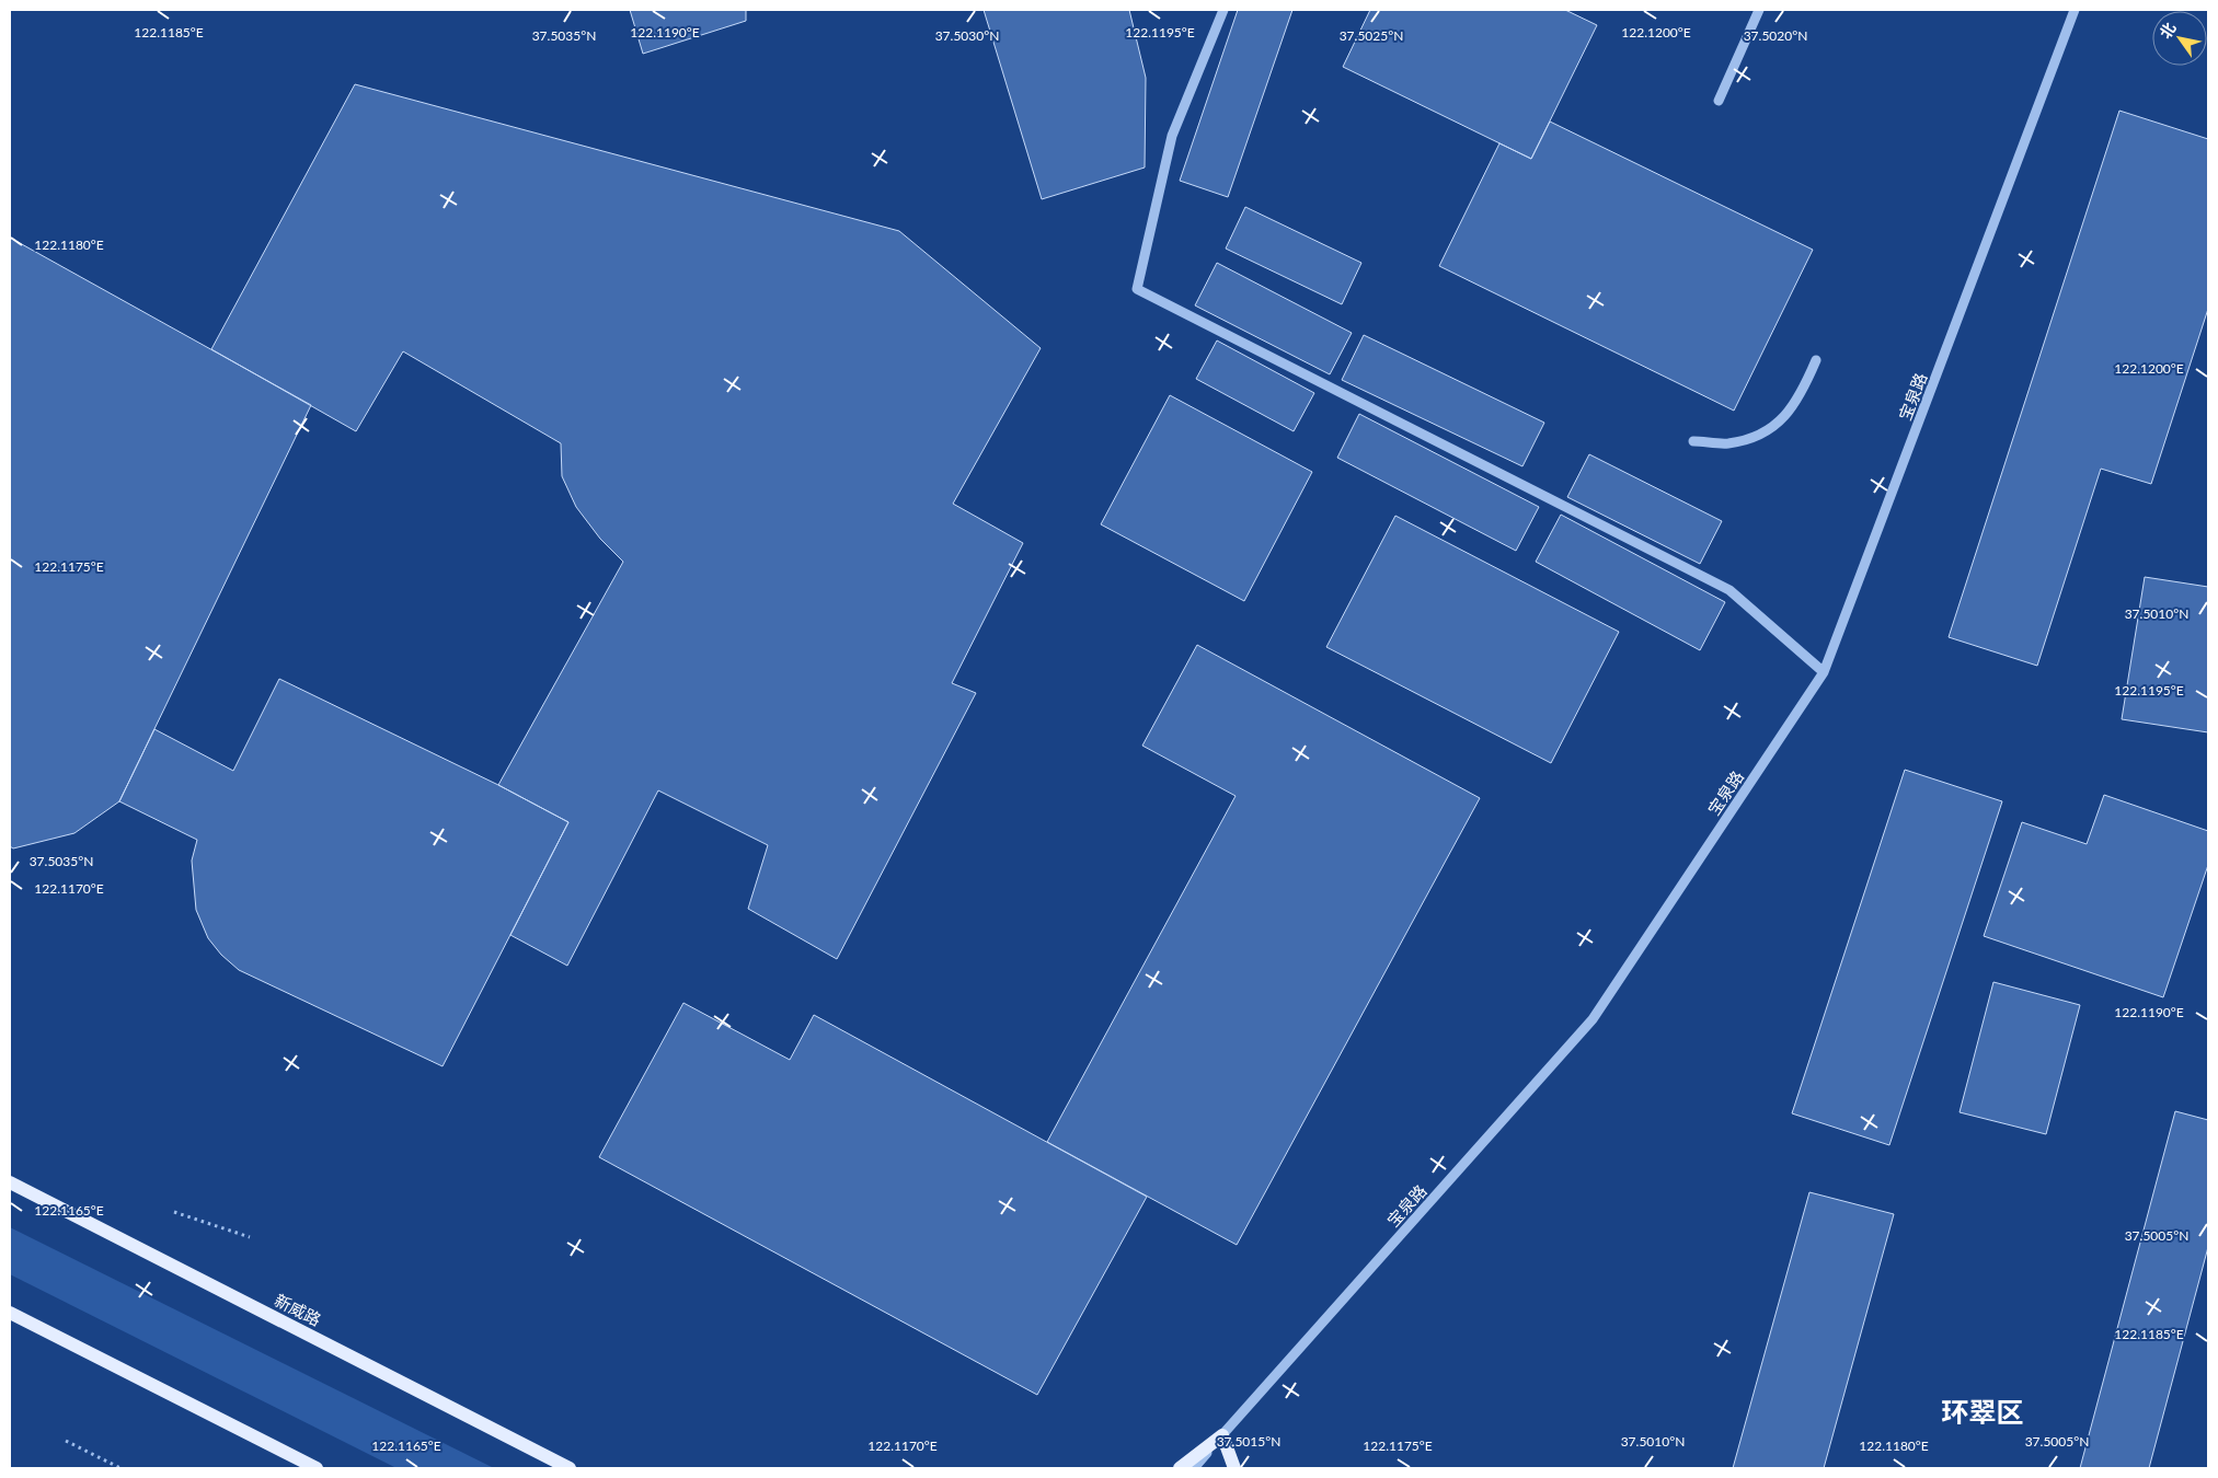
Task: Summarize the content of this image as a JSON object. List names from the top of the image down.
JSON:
{
  "streets": {
    "main road": ["新威路"],
    "street": ["宝泉路"]
  },
  "districts": ["环翠区"],
  "north": "top left",
  "coordinates": [
    "122.1185°E",
    "122.1190°E",
    "122.1195°E",
    "122.1200°E",
    "37.5030°N",
    "37.5035°N",
    "37.5025°N",
    "37.5020°N",
    "122.1180°E",
    "122.1175°E",
    "37.5010°N",
    "122.1170°E",
    "122.1165°E",
    "37.5005°N",
    "37.5015°N"
  ]
}
